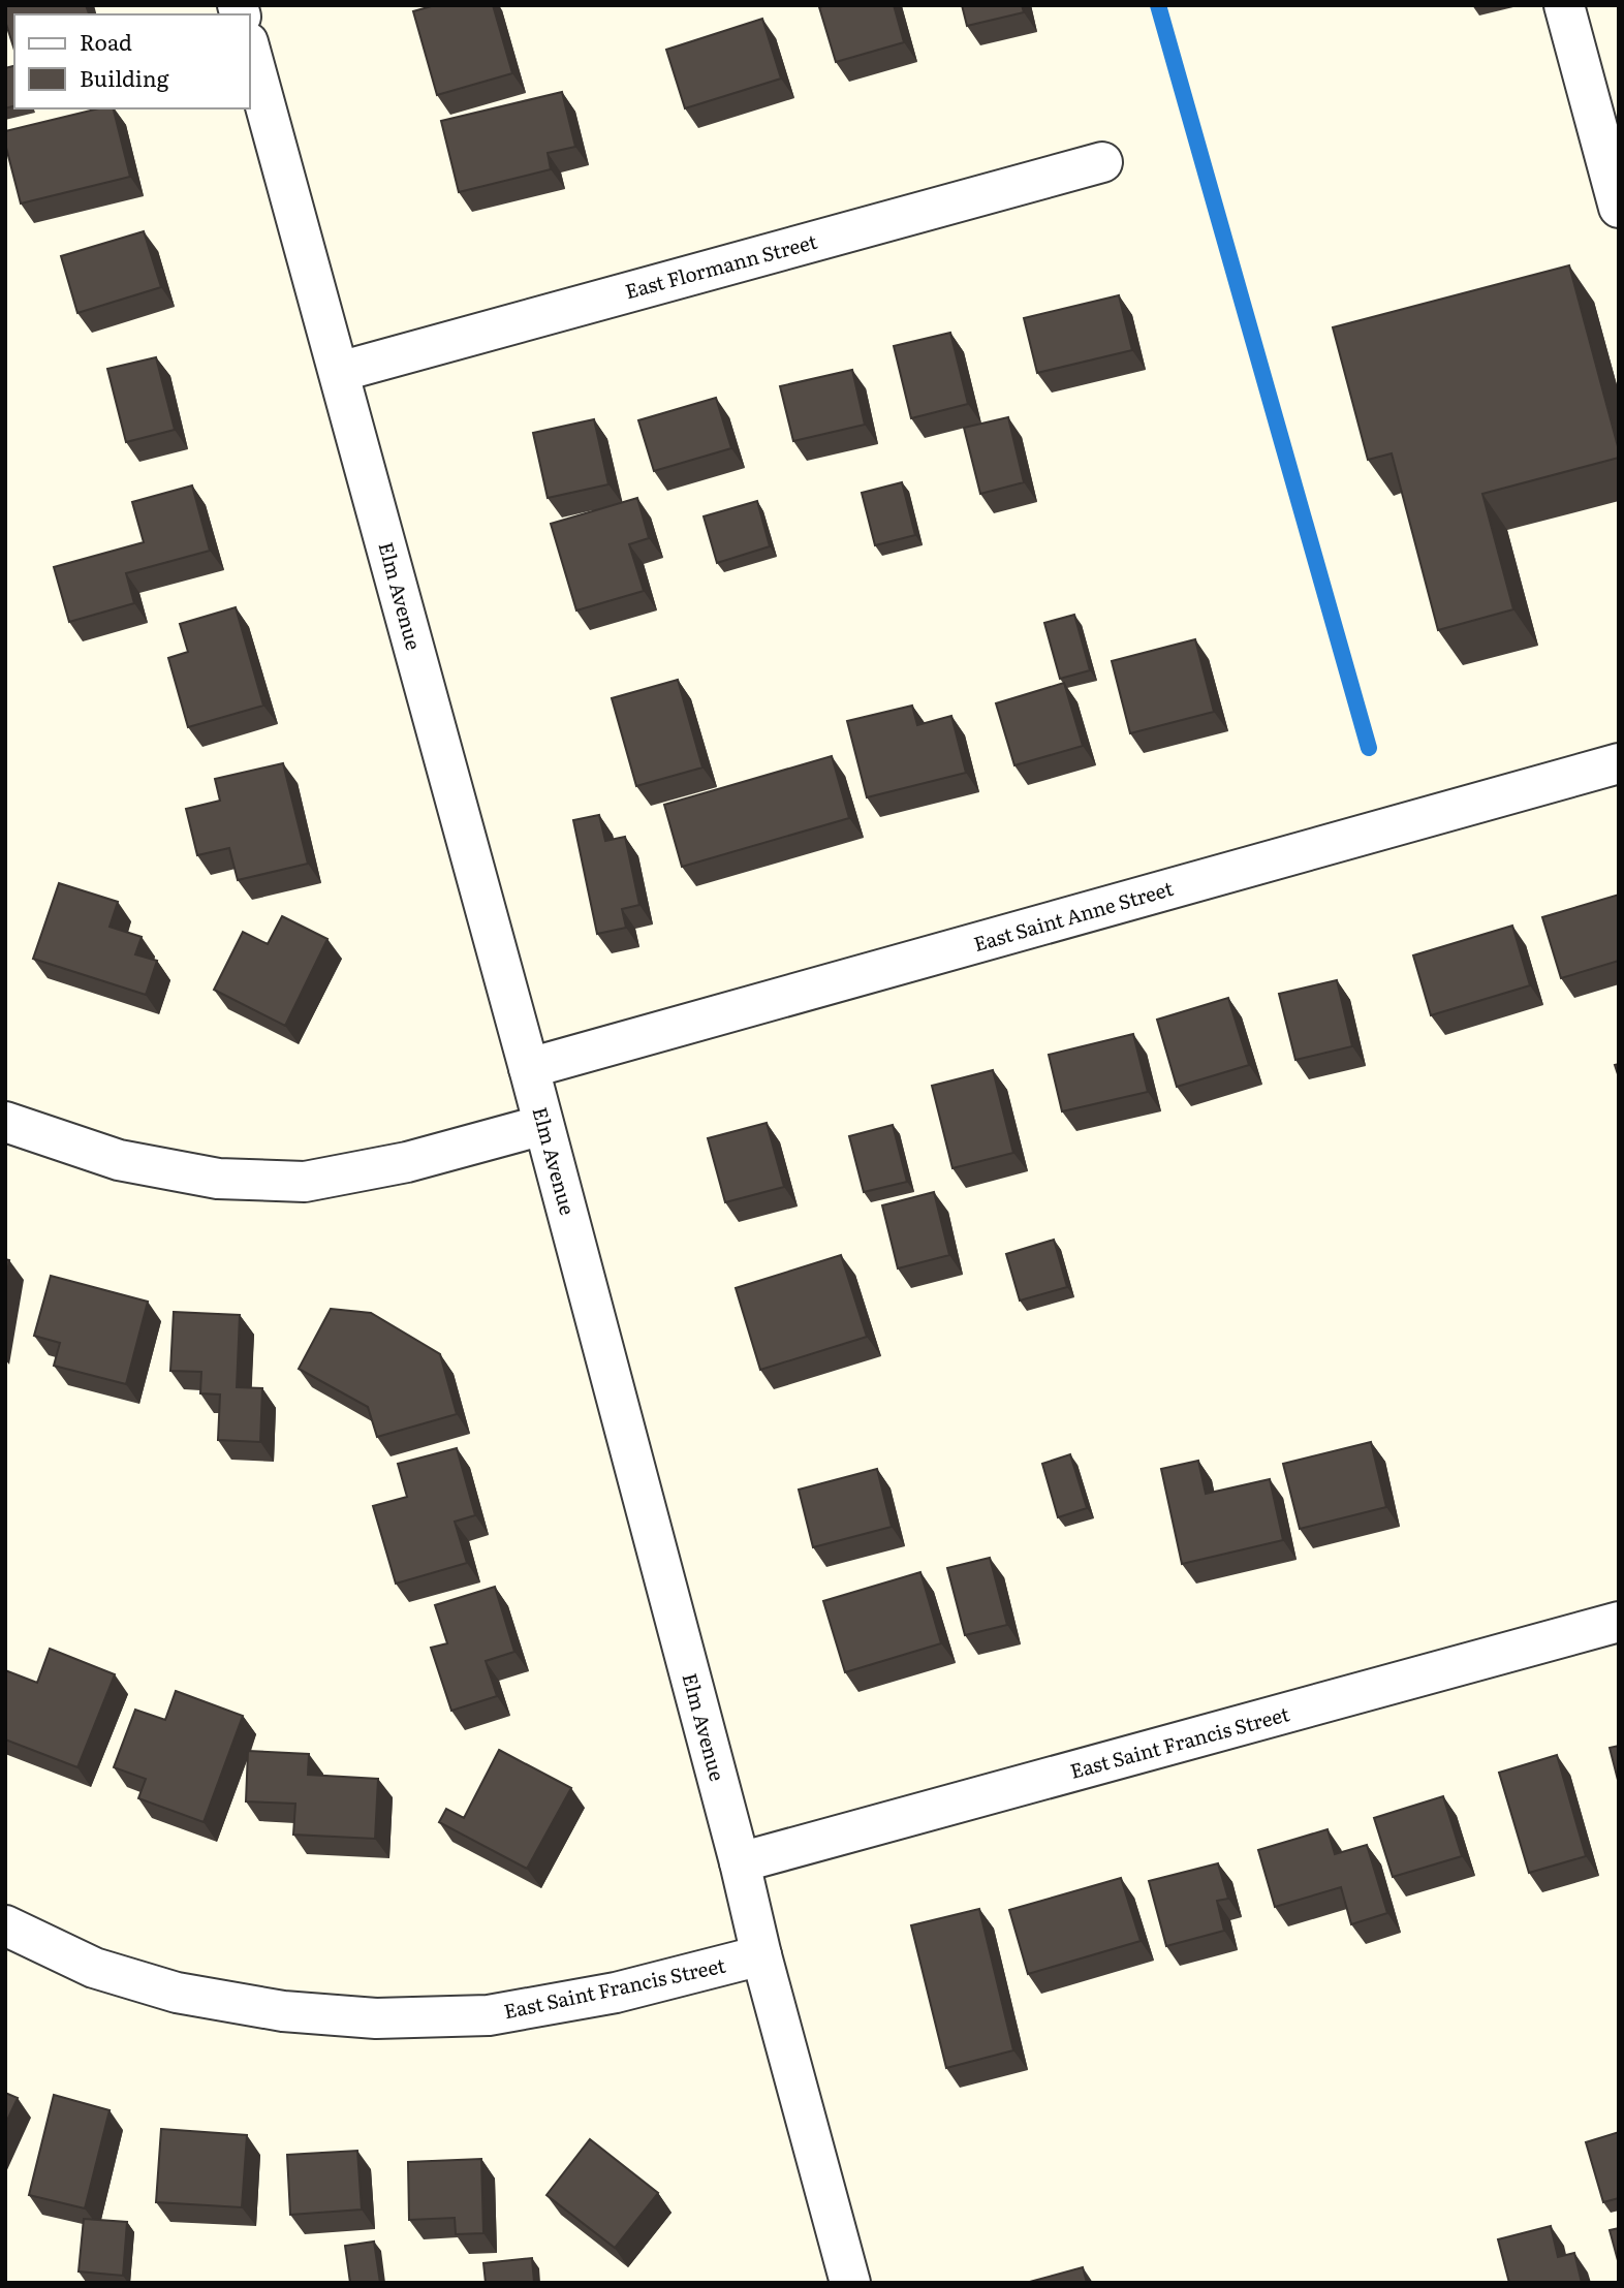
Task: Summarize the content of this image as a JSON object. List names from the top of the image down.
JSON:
{
  "streets": {
    "street": [
      "East Flormann Street",
      "Elm Avenue",
      "East Saint Anne Street",
      "East Saint Francis Street"
    ]
  },
  "crossings": [
    ["East Flormann Street", "Elm Avenue"],
    ["Elm Avenue", "East Saint Anne Street"],
    ["Elm Avenue", "East Saint Francis Street"]
  ],
  "legend": ["Road", "Building"]
}
